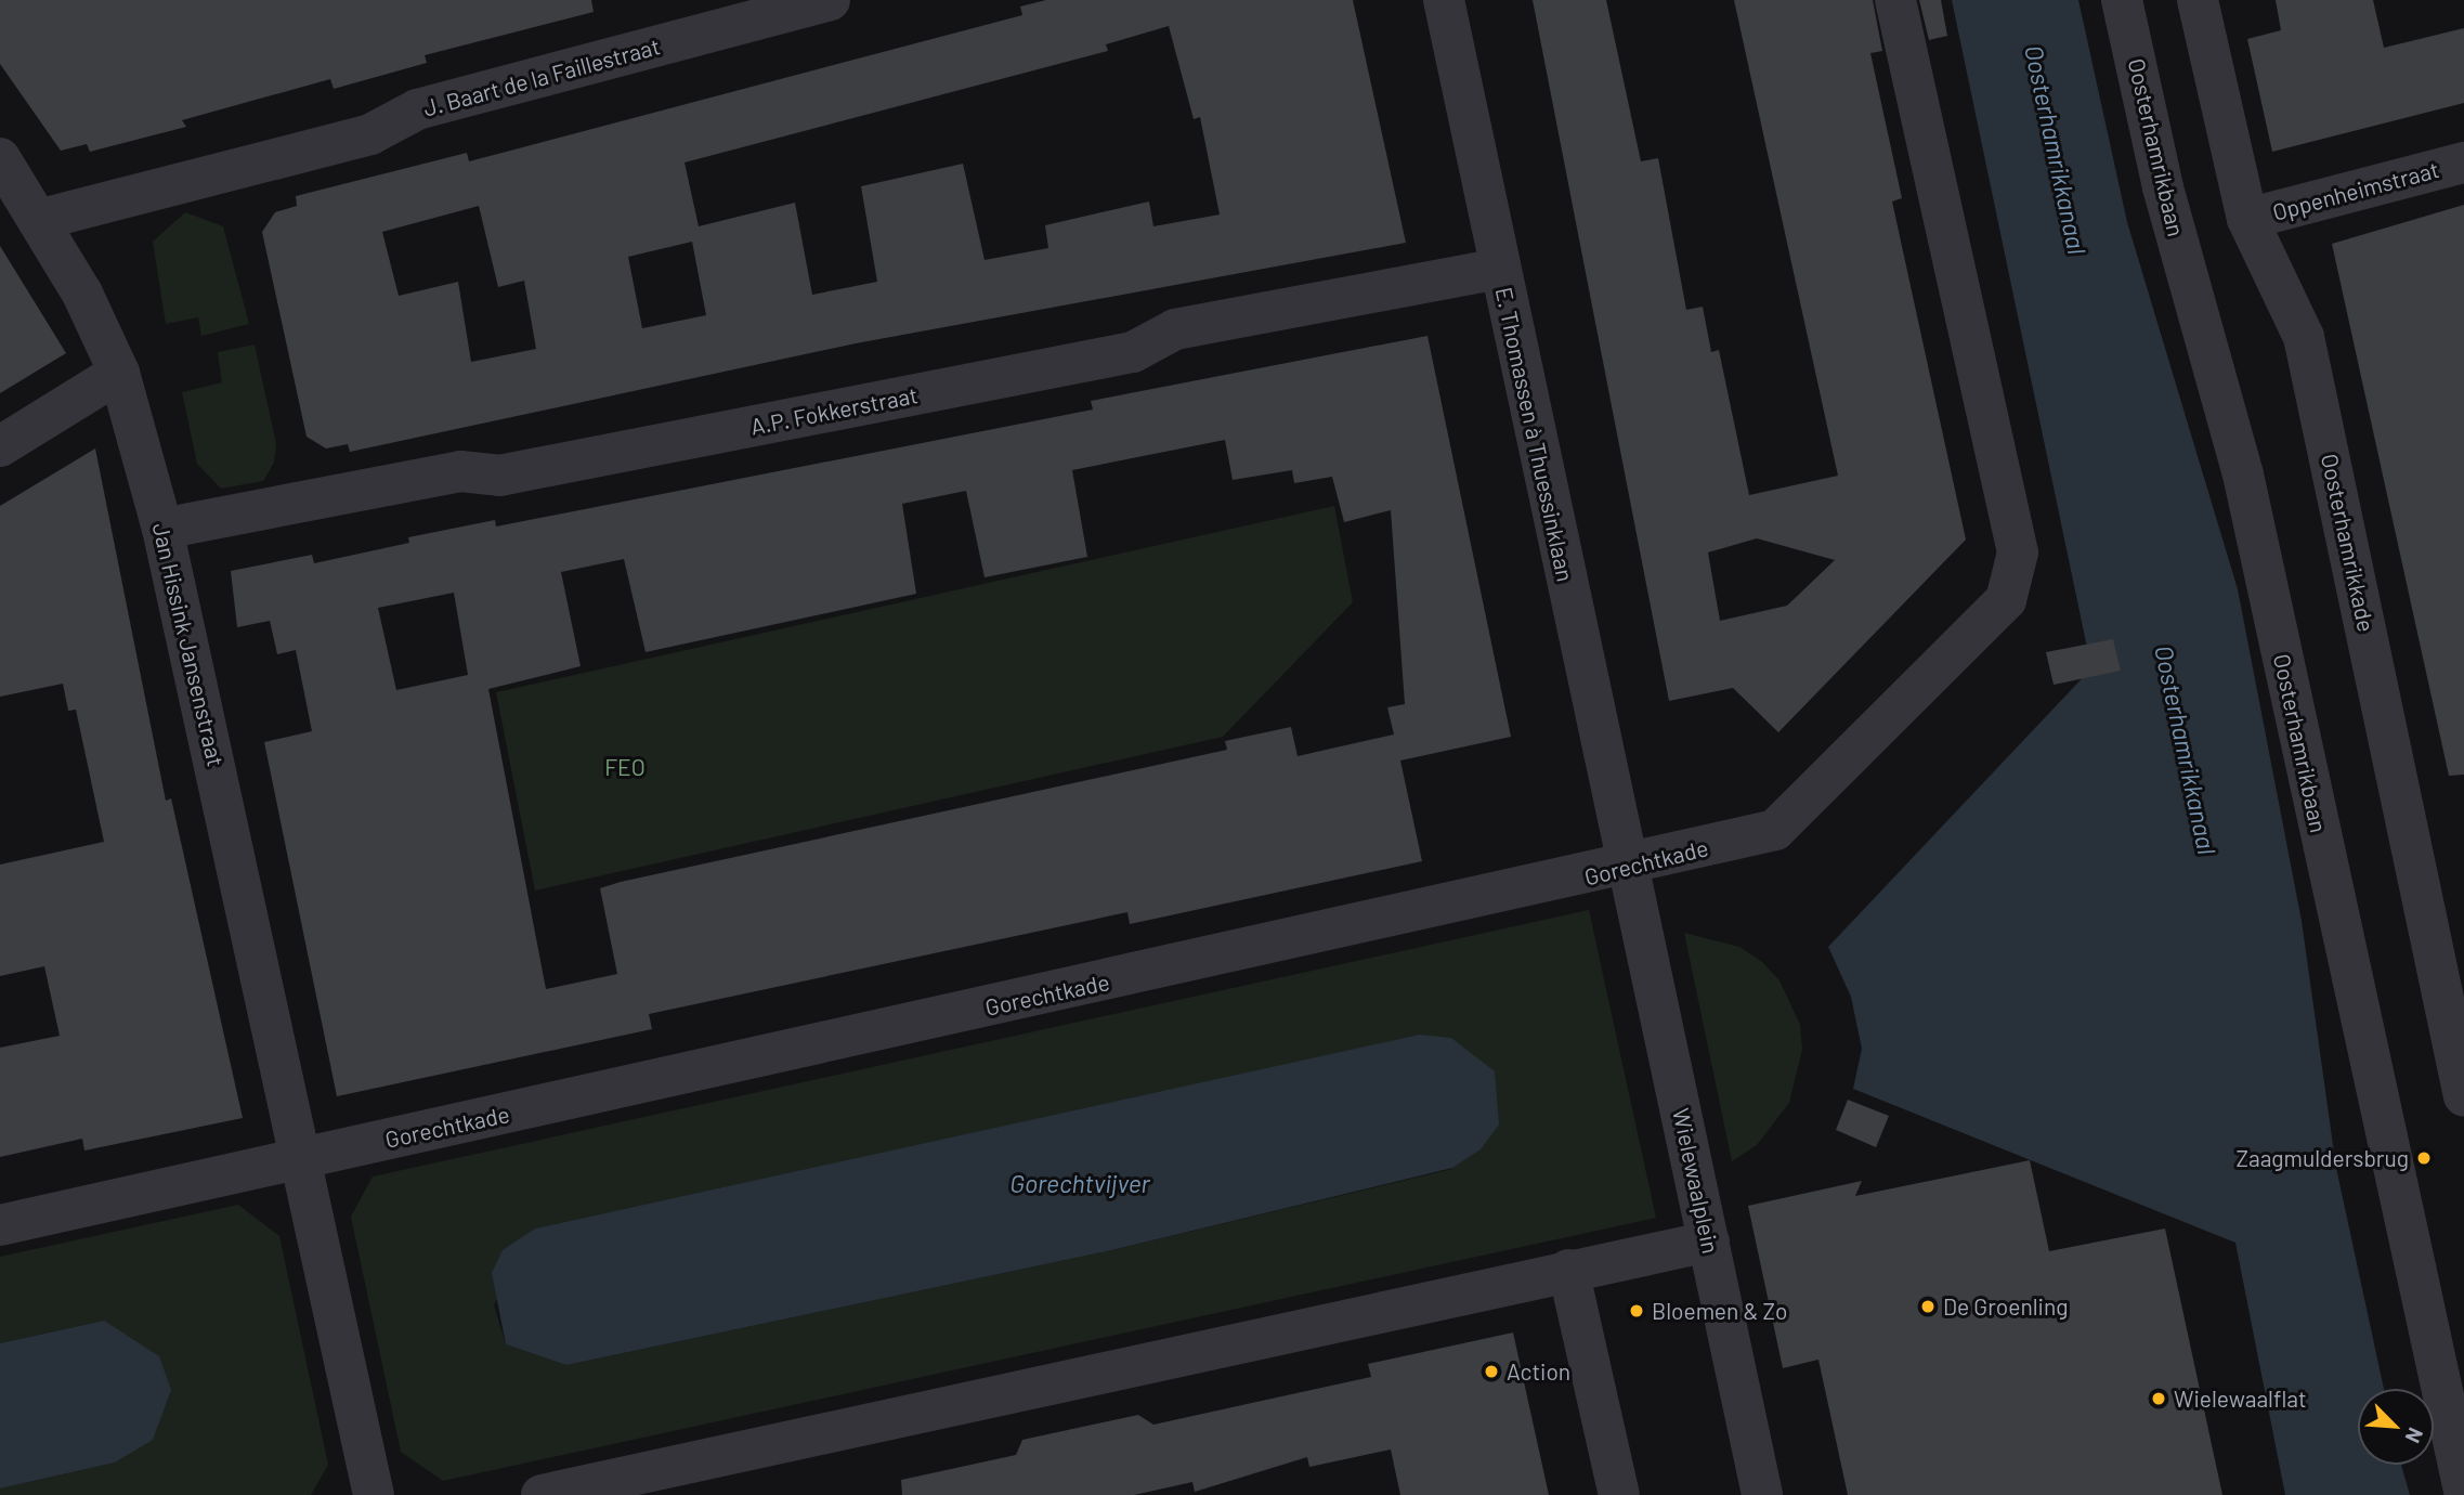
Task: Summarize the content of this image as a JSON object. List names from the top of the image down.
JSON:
{
  "streets": {
    "street": [
      "J. Baart de la Faillestraat",
      "Oosterhamrikbaan",
      "Oppenheimstraat",
      "A.P. Fokkerstraat",
      "E. Thomassen à Thuessinklaan",
      "Oosterhamrikkade",
      "Jan Hissink Jansenstraat",
      "Gorechtkade",
      "Wielewaalplein"
    ]
  },
  "crossings": [
    ["J. Baart de la Faillestraat", "Jan Hissink Jansenstraat"],
    ["Oppenheimstraat", "Oosterhamrikkade"],
    ["A.P. Fokkerstraat", "E. Thomassen à Thuessinklaan"],
    ["A.P. Fokkerstraat", "Jan Hissink Jansenstraat"],
    ["E. Thomassen à Thuessinklaan", "Gorechtkade"],
    ["E. Thomassen à Thuessinklaan", "Wielewaalplein"],
    ["Jan Hissink Jansenstraat", "Gorechtkade"],
    ["Gorechtkade", "Wielewaalplein"]
  ],
  "water": ["Oosterhamrikkanaal", "Gorechtvijver"],
  "parks": ["FEO"],
  "places": [
    "Zaagmuldersbrug",
    "De Groenling",
    "Bloemen & Zo",
    "Action",
    "Wielewaalflat"
  ],
  "north": "bottom right"
}
